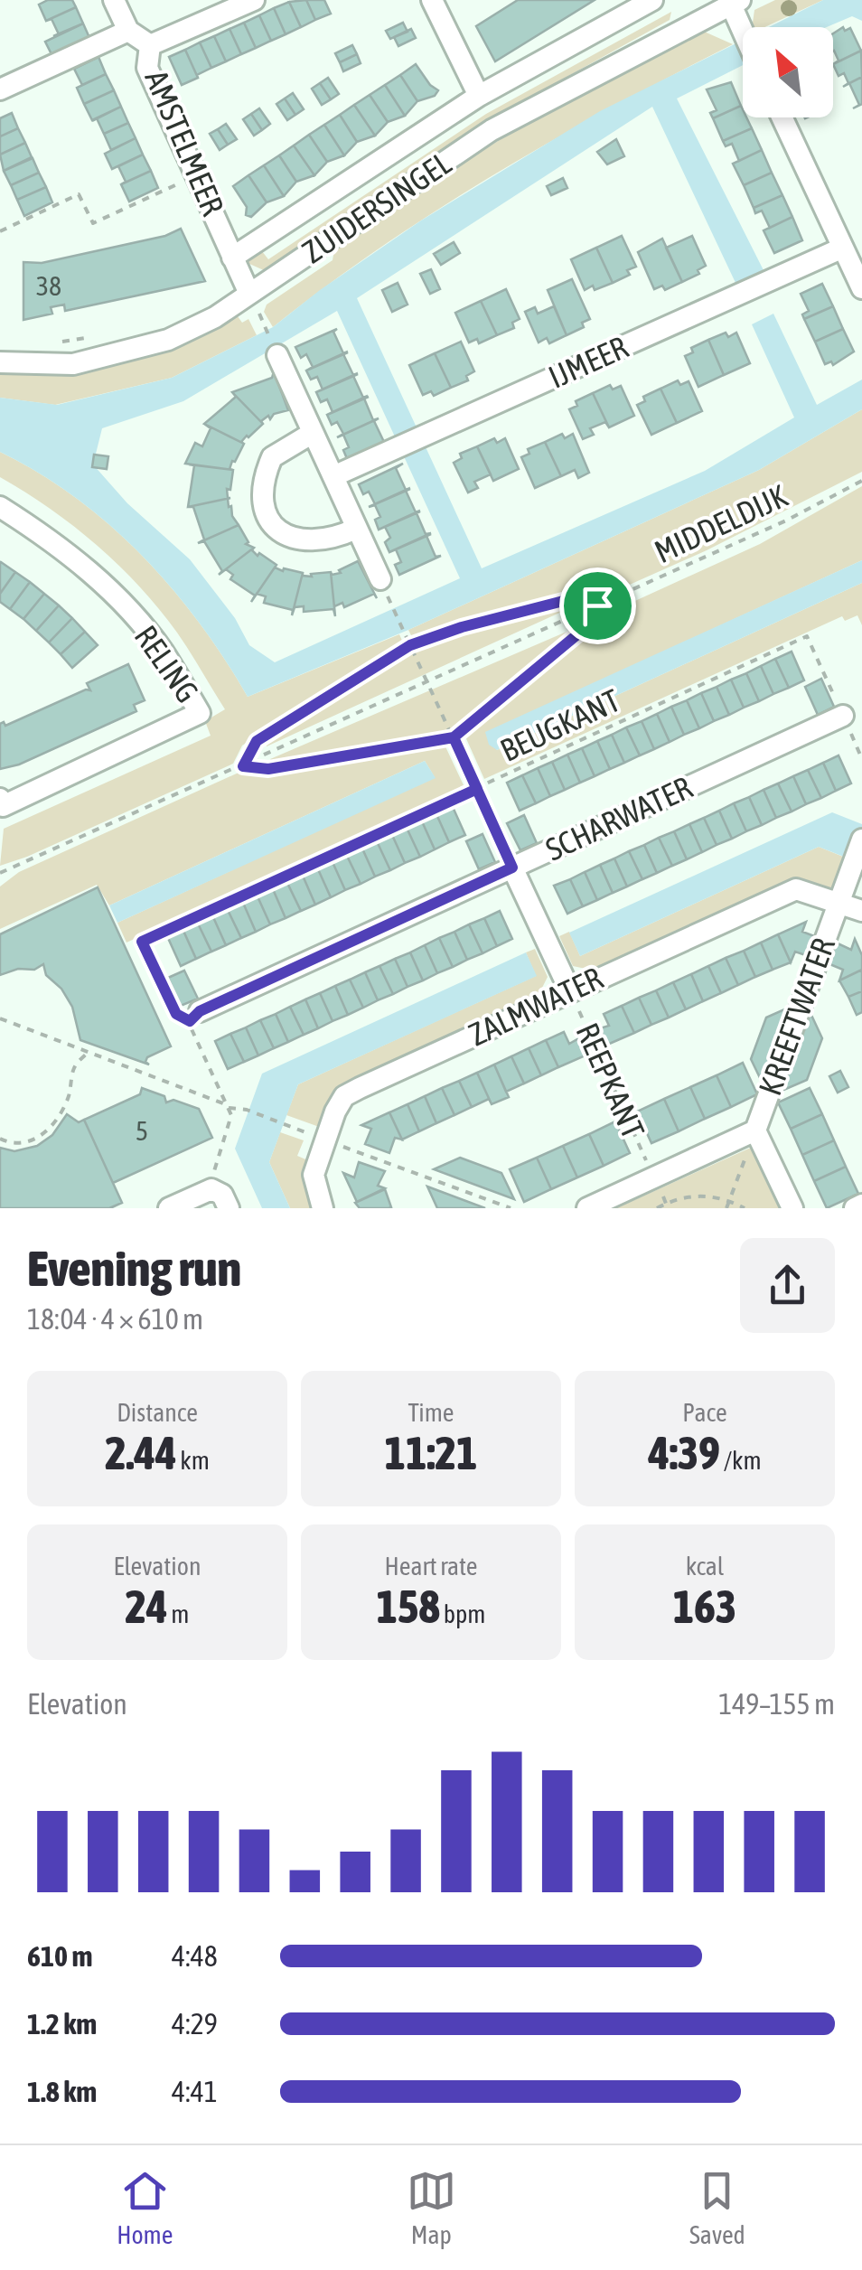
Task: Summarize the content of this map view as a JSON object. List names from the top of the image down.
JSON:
{
  "streets": {
    "street": [
      "AMSTELMEER",
      "ZUIDERSINGEL",
      "IJMEER",
      "RELING",
      "SCHARWATER",
      "ZALMWATER",
      "KREEFTWATER",
      "REEPKANT"
    ],
    "path": ["MIDDELDIJK", "BEUGKANT"]
  },
  "crossings": [
    ["AMSTELMEER", "ZUIDERSINGEL"],
    ["BEUGKANT", "SCHARWATER"],
    ["SCHARWATER", "REEPKANT"],
    ["ZALMWATER", "KREEFTWATER"],
    ["ZALMWATER", "REEPKANT"],
    ["KREEFTWATER", "REEPKANT"]
  ],
  "house_numbers": ["38", "5"],
  "north": "top left",
  "page": {
    "heading": ["Evening run", "18:04 · 4 × 610 m"],
    "stats": [
      ["Distance", "2.44 km"],
      ["Time", "11:21"],
      ["Pace", "4:39 /km"],
      ["Elevation", "24 m"],
      ["Heart rate", "158 bpm"],
      ["kcal", "163"]
    ],
    "chart": ["Elevation", "149–155 m"],
    "list": [
      {
        "name": "610 m",
        "note": "4:48"
      },
      {
        "name": "1.2 km",
        "note": "4:29"
      },
      {
        "name": "1.8 km",
        "note": "4:41"
      }
    ],
    "tabs": ["Home", "Map", "Saved"]
  }
}
